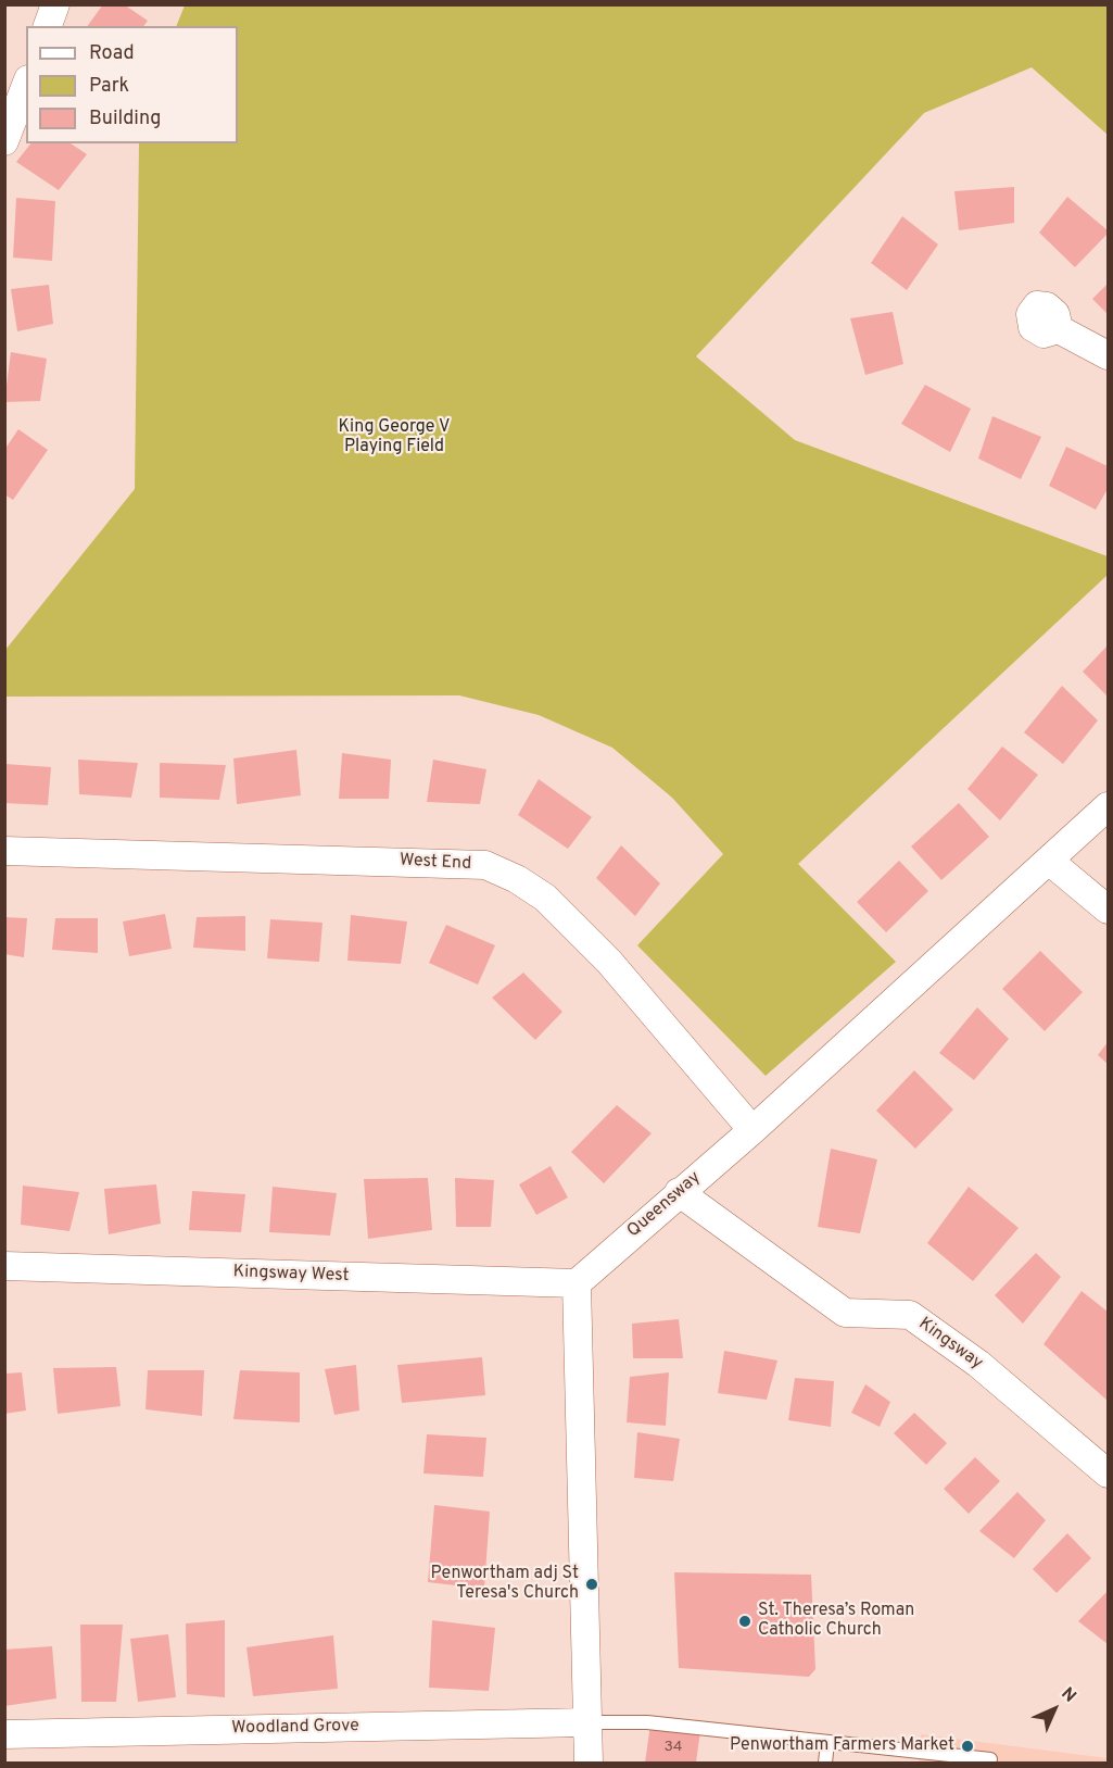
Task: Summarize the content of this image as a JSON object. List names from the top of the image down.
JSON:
{
  "streets": {
    "street": [
      "West End",
      "Queensway",
      "Kingsway West",
      "Kingsway",
      "Woodland Grove"
    ]
  },
  "crossings": [
    ["West End", "Queensway"],
    ["Queensway", "Kingsway West"],
    ["Queensway", "Kingsway"]
  ],
  "parks": ["King George V Playing Field"],
  "places": ["Penwortham adj St Teresa's Church", "St. Theresa’s Roman Catholic Church", "Penwortham Farmers Market"],
  "house_numbers": ["34"],
  "legend": ["Road", "Park", "Building"],
  "north": "top right"
}
